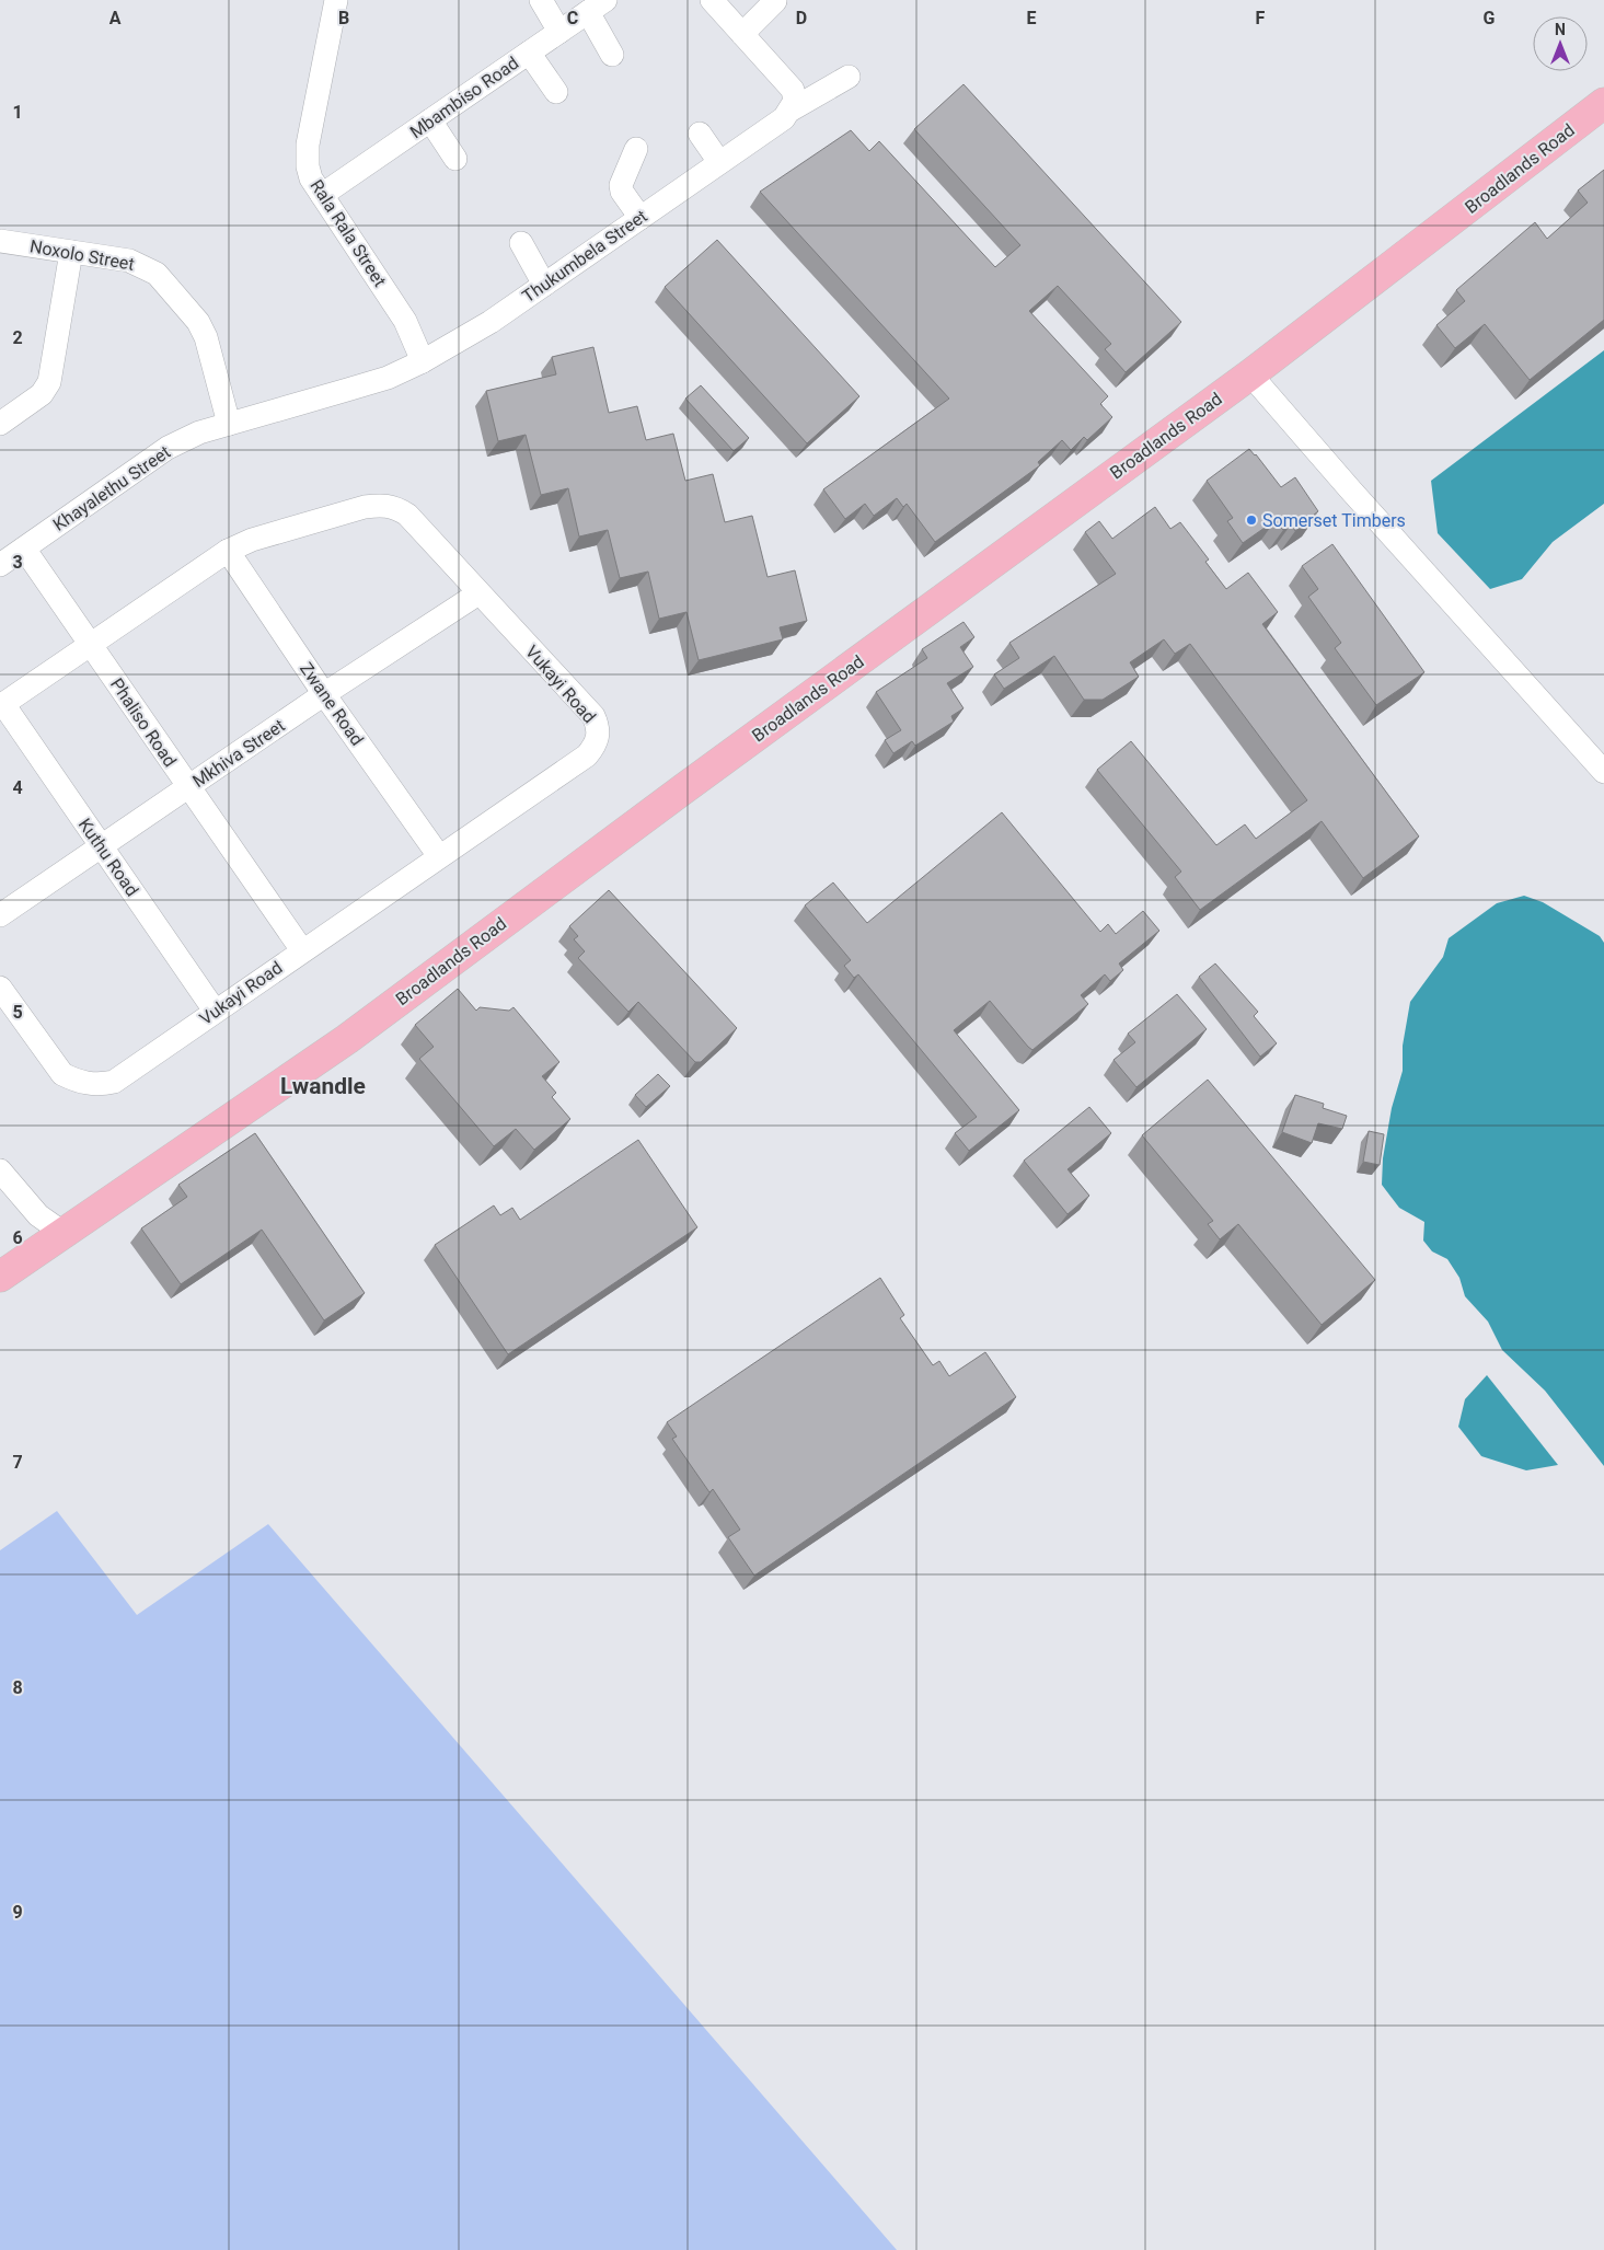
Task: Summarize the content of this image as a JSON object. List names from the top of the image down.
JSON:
{
  "streets": {
    "main road": ["Broadlands Road"],
    "street": [
      "Mbambiso Road",
      "Rala Rala Street",
      "Noxolo Street",
      "Thukumbela Street",
      "Khayalethu Street",
      "Vukayi Road",
      "Zwane Road",
      "Phaliso Road",
      "Mkhiva Street",
      "Kuthu Road"
    ]
  },
  "crossings": [
    ["Mbambiso Road", "Rala Rala Street"],
    ["Rala Rala Street", "Thukumbela Street"],
    ["Noxolo Street", "Thukumbela Street"],
    ["Noxolo Street", "Khayalethu Street"],
    ["Thukumbela Street", "Khayalethu Street"],
    ["Khayalethu Street", "Phaliso Road"],
    ["Vukayi Road", "Zwane Road"],
    ["Vukayi Road", "Phaliso Road"],
    ["Vukayi Road", "Mkhiva Street"],
    ["Vukayi Road", "Kuthu Road"],
    ["Zwane Road", "Mkhiva Street"],
    ["Phaliso Road", "Mkhiva Street"],
    ["Mkhiva Street", "Kuthu Road"]
  ],
  "districts": ["Lwandle"],
  "places": ["Somerset Timbers"],
  "north": "top",
  "grid": {
    "columns": [
      "A",
      "B",
      "C",
      "D",
      "E",
      "F",
      "G"
    ],
    "rows": [
      "1",
      "2",
      "3",
      "4",
      "5",
      "6",
      "7",
      "8",
      "9"
    ]
  }
}
